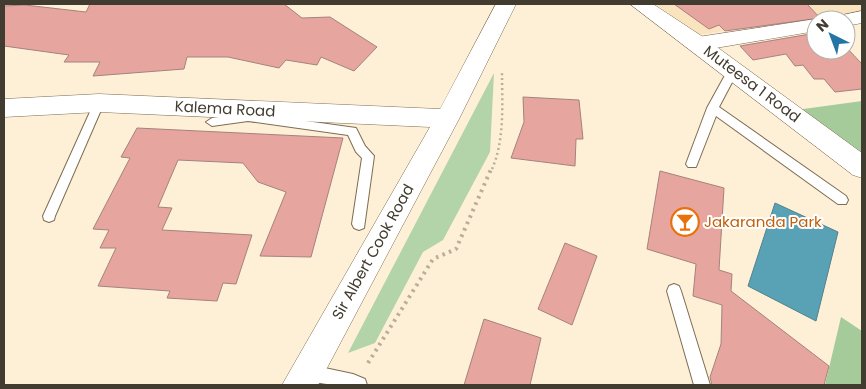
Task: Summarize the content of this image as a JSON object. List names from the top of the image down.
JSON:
{
  "streets": {
    "street": ["Muteesa 1 Road", "Kalema Road", "Sir Albert Cook Road"]
  },
  "crossings": [
    ["Kalema Road", "Sir Albert Cook Road"]
  ],
  "places": {
    "bar": ["Jakaranda Park"]
  },
  "north": "top left"
}
